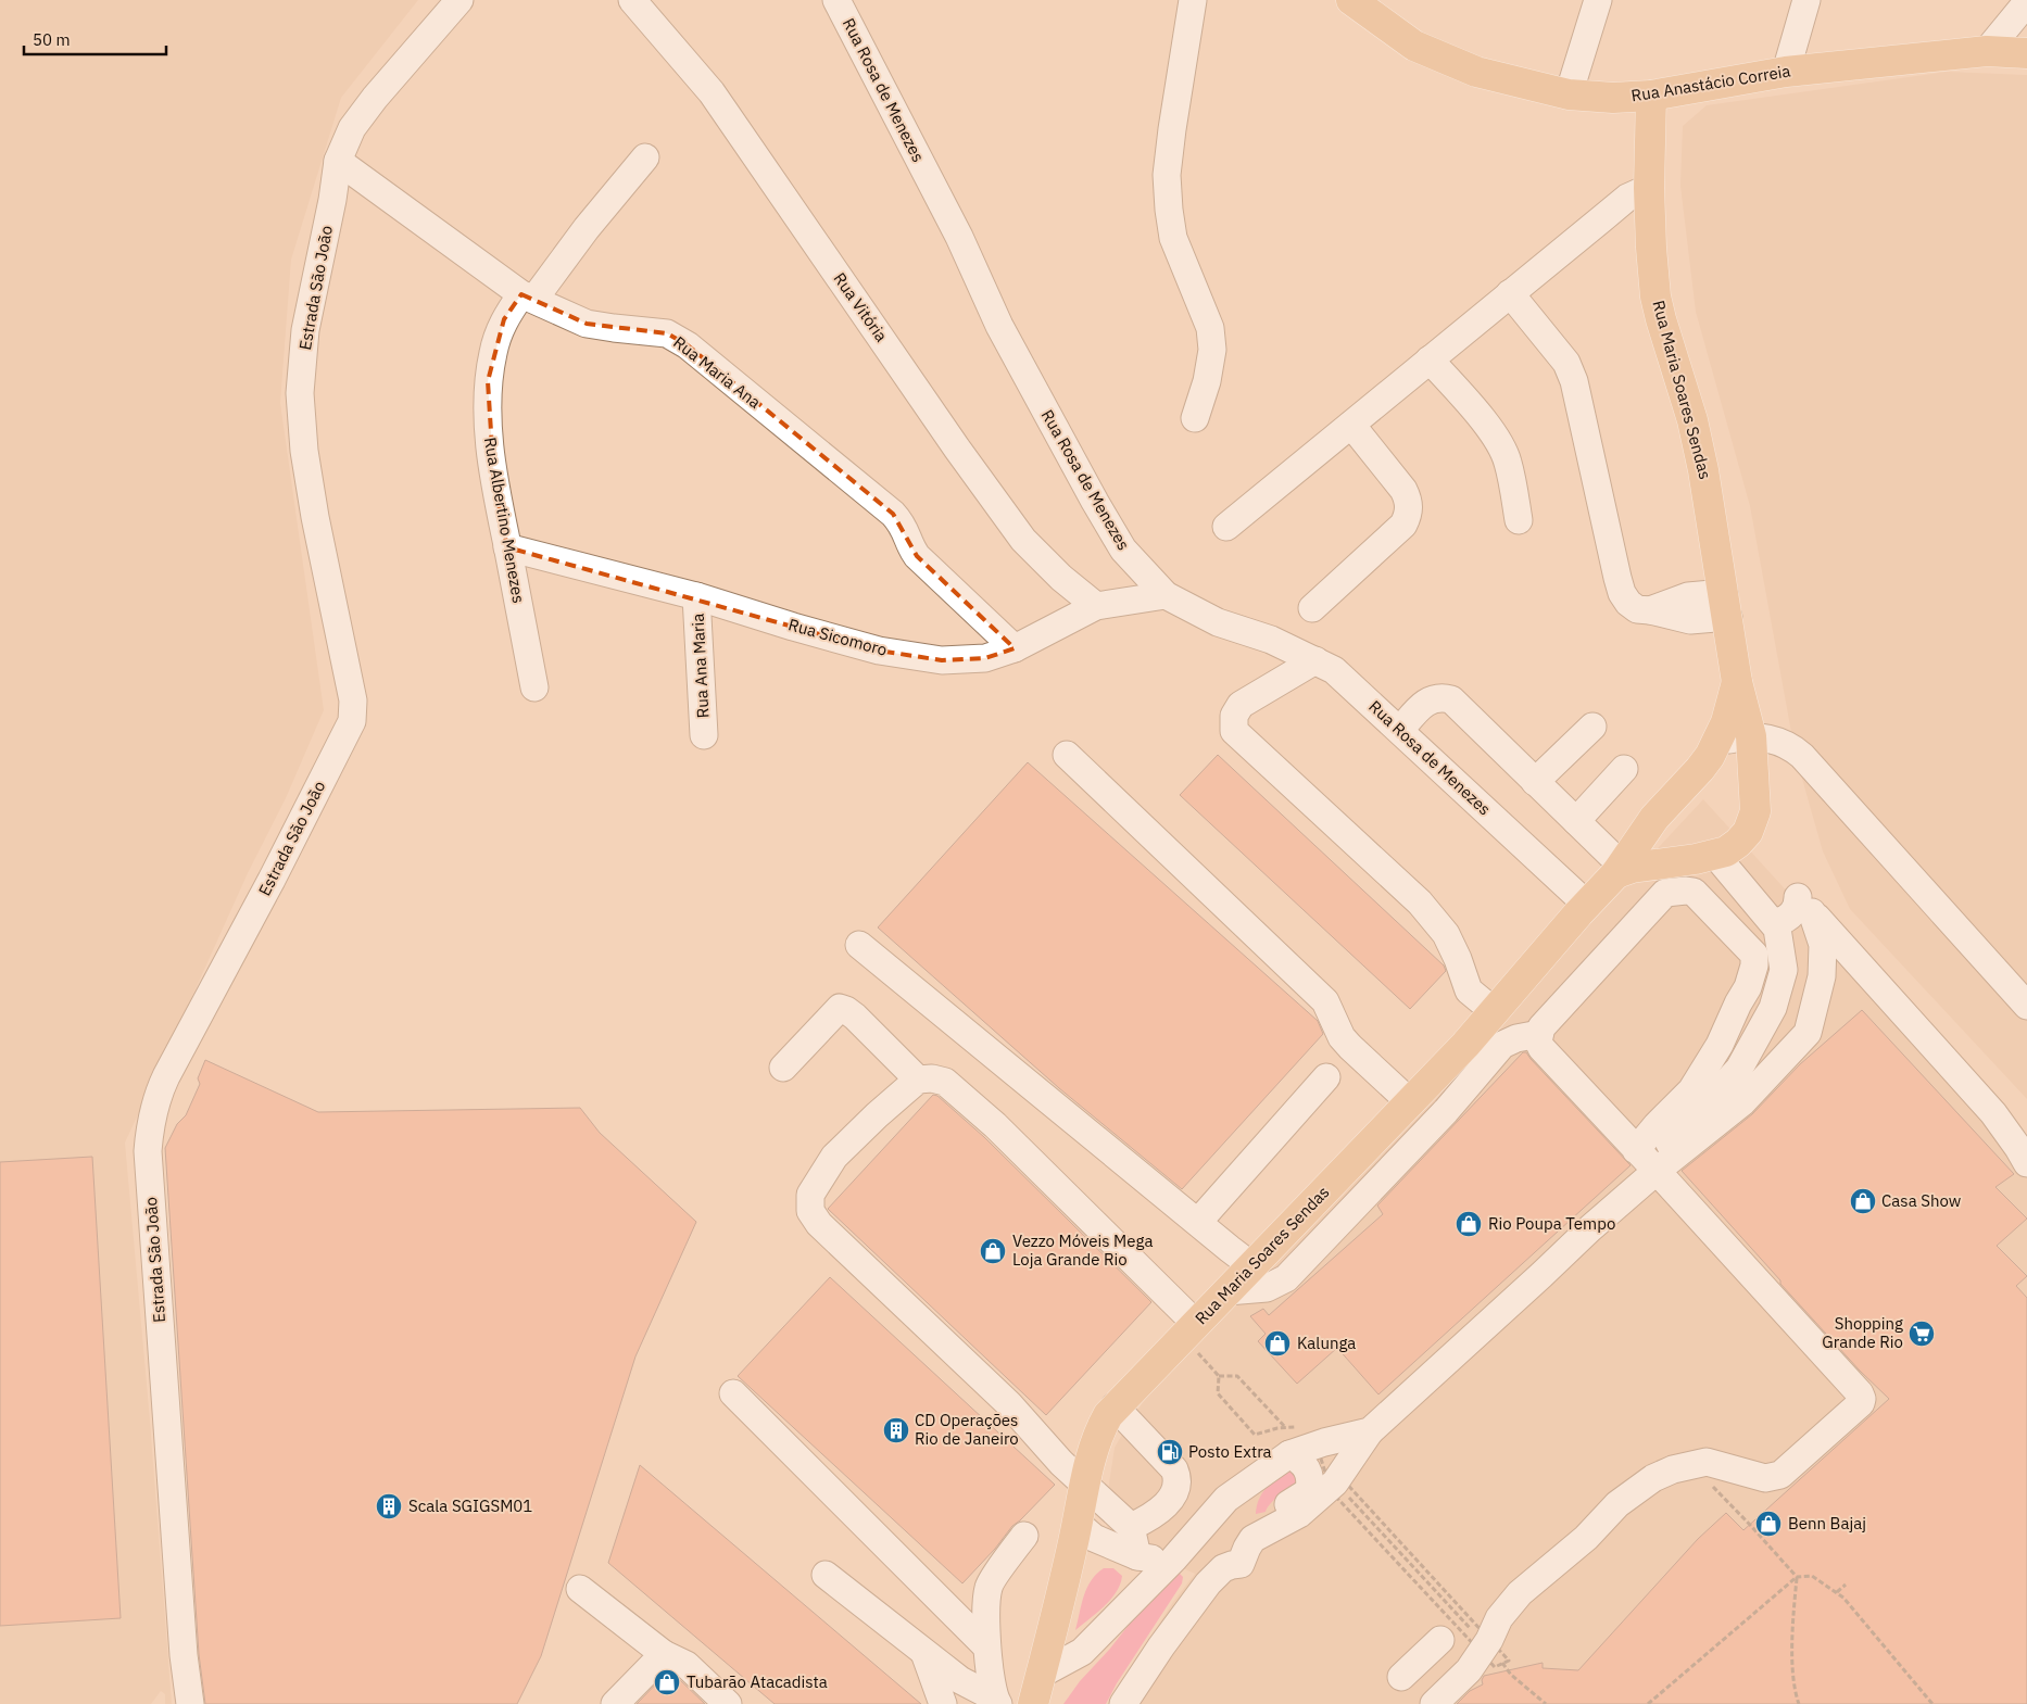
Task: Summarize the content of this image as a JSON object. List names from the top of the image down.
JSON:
{
  "streets": {
    "main road": ["Rua Anastácio Correia", "Rua Maria Soares Sendas"],
    "street": [
      "Rua Rosa de Menezes",
      "Estrada São João",
      "Rua Vitória",
      "Rua Maria Ana",
      "Rua Albertino Menezes",
      "Rua Sicomoro",
      "Rua Ana Maria"
    ]
  },
  "crossings": [
    ["Rua Anastácio Correia", "Rua Maria Soares Sendas"],
    ["Rua Rosa de Menezes", "Rua Maria Soares Sendas"],
    ["Rua Rosa de Menezes", "Rua Sicomoro"],
    ["Estrada São João", "Rua Maria Ana"],
    ["Rua Vitória", "Rua Sicomoro"],
    ["Rua Maria Ana", "Rua Albertino Menezes"],
    ["Rua Maria Ana", "Rua Sicomoro"],
    ["Rua Albertino Menezes", "Rua Sicomoro"],
    ["Rua Sicomoro", "Rua Ana Maria"]
  ],
  "places": {
    "shop": [
      "Casa Show",
      "Rio Poupa Tempo",
      "Vezzo Móveis Mega Loja Grande Rio",
      "Kalunga",
      "Benn Bajaj",
      "Tubarão Atacadista"
    ],
    "supermarket": ["Shopping Grande Rio"],
    "building": ["CD Operações Rio de Janeiro", "Scala SGIGSM01"],
    "fuel station": ["Posto Extra"]
  },
  "scale_bar": "50 m"
}
